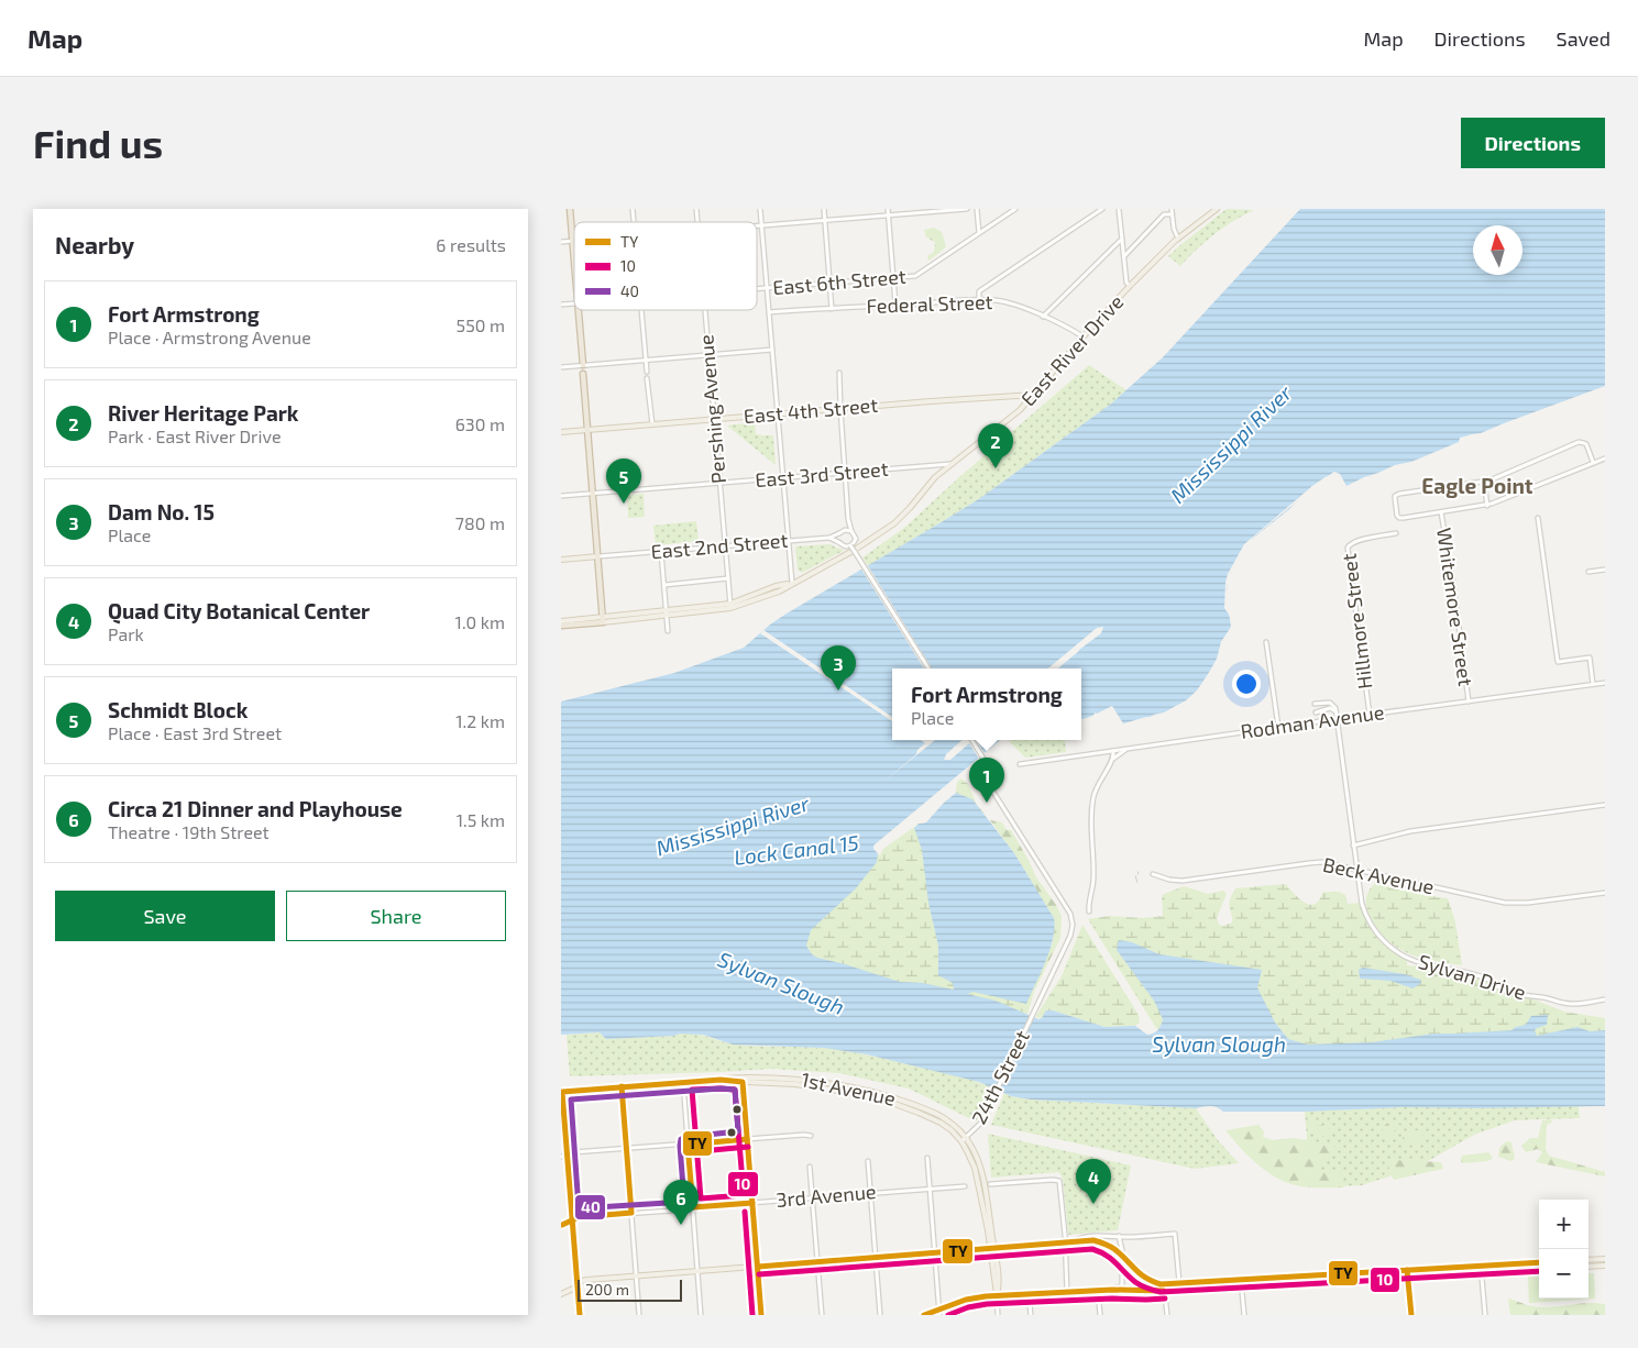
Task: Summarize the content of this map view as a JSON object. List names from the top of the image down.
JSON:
{
  "streets": {
    "main road": [
      "East River Drive",
      "East 4th Street",
      "24th Street",
      "1st Avenue"
    ],
    "street": [
      "East 6th Street",
      "Federal Street",
      "Pershing Avenue",
      "East 3rd Street",
      "East 2nd Street",
      "Whitemore Street",
      "Hillmore Street",
      "Rodman Avenue",
      "Beck Avenue",
      "Sylvan Drive",
      "3rd Avenue"
    ]
  },
  "crossings": [
    ["Federal Street", "East River Drive"],
    ["East River Drive", "Pershing Avenue"],
    ["East River Drive", "East 4th Street"],
    ["East River Drive", "East 3rd Street"],
    ["Pershing Avenue", "East 4th Street"],
    ["Pershing Avenue", "East 3rd Street"],
    ["Pershing Avenue", "East 2nd Street"],
    ["Whitemore Street", "Rodman Avenue"],
    ["Hillmore Street", "Rodman Avenue"],
    ["Rodman Avenue", "Sylvan Drive"],
    ["Beck Avenue", "Sylvan Drive"],
    ["24th Street", "1st Avenue"]
  ],
  "districts": ["Eagle Point"],
  "water": ["Mississippi River", "Lock Canal 15", "Sylvan Slough"],
  "lines": ["transit line TY", "transit line 10", "transit line 40"],
  "legend": ["TY", "10", "40"],
  "scale_bar": "200 m",
  "north": "top",
  "page": {
    "header": "Map",
    "nav": ["Map", "Directions", "Saved"],
    "buttons": [
      "Directions",
      ["Save", "Share"]
    ],
    "title": "Find us",
    "heading": ["Nearby", "6 results"],
    "list": [
      {
        "mark": "1",
        "name": "Fort Armstrong",
        "note": "Place · Armstrong Avenue",
        "value": "550 m"
      },
      {
        "mark": "2",
        "name": "River Heritage Park",
        "note": "Park · East River Drive",
        "value": "630 m"
      },
      {
        "mark": "3",
        "name": "Dam No. 15",
        "note": "Place",
        "value": "780 m"
      },
      {
        "mark": "4",
        "name": "Quad City Botanical Center",
        "note": "Park",
        "value": "1.0 km"
      },
      {
        "mark": "5",
        "name": "Schmidt Block",
        "note": "Place · East 3rd Street",
        "value": "1.2 km"
      },
      {
        "mark": "6",
        "name": "Circa 21 Dinner and Playhouse",
        "note": "Theatre · 19th Street",
        "value": "1.5 km"
      }
    ],
    "pins": [
      "2",
      "5",
      "3",
      "1",
      "4",
      "6"
    ],
    "popup": ["Fort Armstrong", "Place"],
    "map_buttons": ["+", "−"],
    "scale": "200 m"
  }
}
